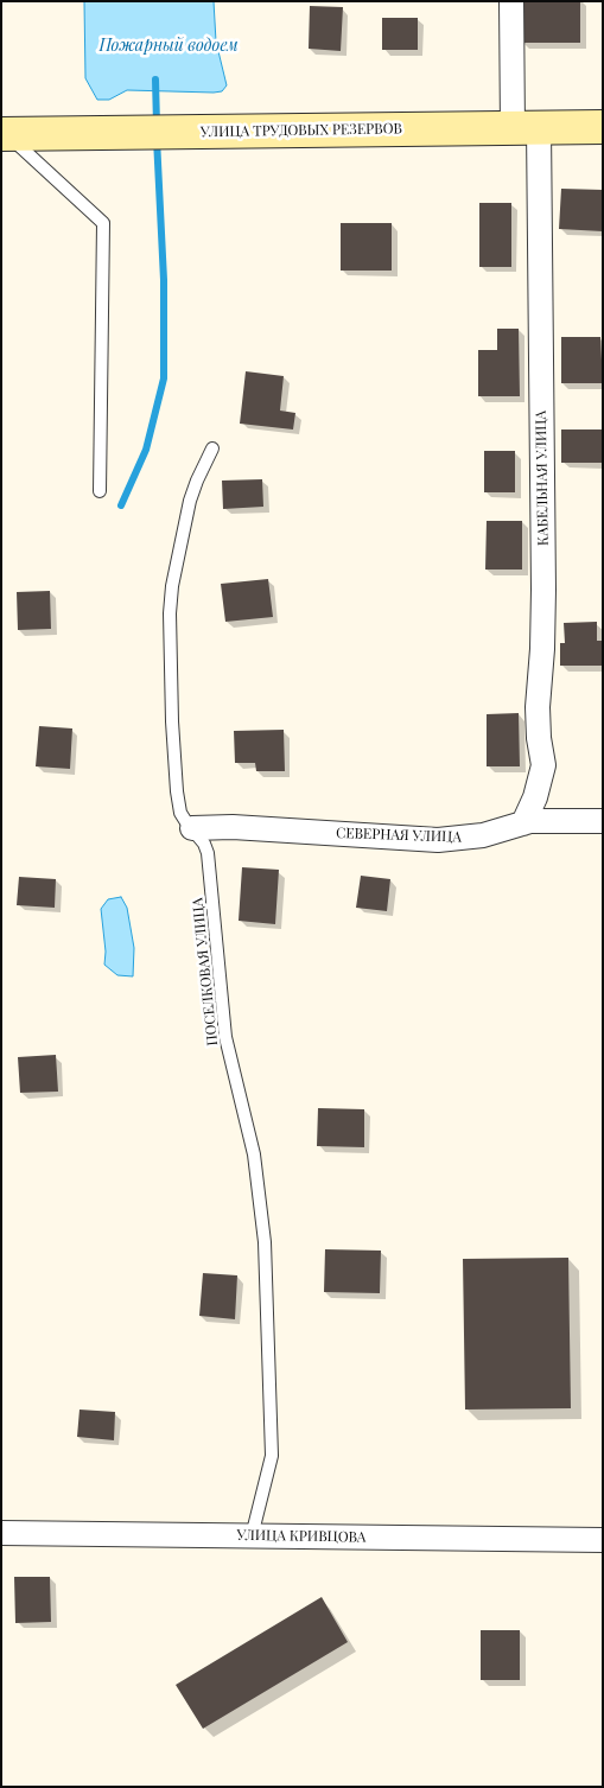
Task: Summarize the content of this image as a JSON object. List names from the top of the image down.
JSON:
{
  "streets": {
    "main road": ["УЛИЦА ТРУДОВЫХ РЕЗЕРВОВ"],
    "street": ["КАБЕЛЬНАЯ УЛИЦА", "СЕВЕРНАЯ УЛИЦА", "УЛИЦА КРИВЦОВА"],
    "lane": ["ПОСЕЛКОВАЯ УЛИЦА"]
  },
  "crossings": [
    ["УЛИЦА ТРУДОВЫХ РЕЗЕРВОВ", "КАБЕЛЬНАЯ УЛИЦА"],
    ["КАБЕЛЬНАЯ УЛИЦА", "СЕВЕРНАЯ УЛИЦА"],
    ["СЕВЕРНАЯ УЛИЦА", "ПОСЕЛКОВАЯ УЛИЦА"],
    ["ПОСЕЛКОВАЯ УЛИЦА", "УЛИЦА КРИВЦОВА"]
  ],
  "water": ["Пожарный водоем"]
}
